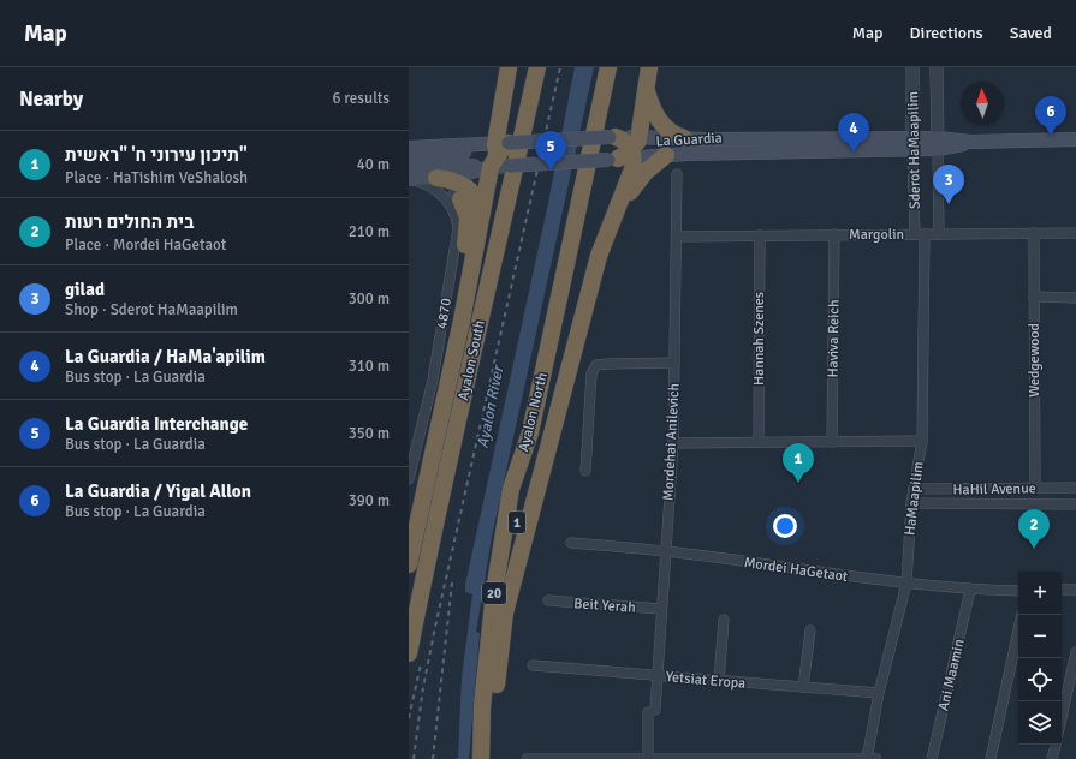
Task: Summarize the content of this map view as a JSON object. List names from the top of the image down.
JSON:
{
  "streets": {
    "highway": [
      "Ayalon South",
      "Ayalon North",
      "1",
      "20"
    ],
    "main road": ["La Guardia"],
    "street": [
      "Sderot HaMaapilim",
      "Margolin",
      "4870",
      "Hannah Szenes",
      "Haviva Reich",
      "Wedgewood",
      "Mordehai Anilevich",
      "HaHil Avenue",
      "HaMaapilim",
      "Mordei HaGetaot",
      "Beit Yerah",
      "Ani Maamin",
      "Yetsiat Eropa"
    ]
  },
  "crossings": [
    ["La Guardia", "Sderot HaMaapilim"],
    ["La Guardia", "4870"],
    ["Sderot HaMaapilim", "Margolin"],
    ["Sderot HaMaapilim", "HaMaapilim"],
    ["Margolin", "Hannah Szenes"],
    ["Margolin", "Haviva Reich"],
    ["Margolin", "Wedgewood"],
    ["Margolin", "Mordehai Anilevich"],
    ["Margolin", "HaMaapilim"],
    ["Wedgewood", "HaHil Avenue"],
    ["Ayalon North", "1"],
    ["Mordehai Anilevich", "Mordei HaGetaot"],
    ["Mordehai Anilevich", "Beit Yerah"],
    ["Mordehai Anilevich", "Yetsiat Eropa"],
    ["HaHil Avenue", "HaMaapilim"],
    ["HaMaapilim", "Mordei HaGetaot"],
    ["HaMaapilim", "Yetsiat Eropa"],
    ["Mordei HaGetaot", "Ani Maamin"]
  ],
  "water": ["Ayalon River"],
  "north": "top",
  "page": {
    "header": "Map",
    "nav": ["Map", "Directions", "Saved"],
    "heading": ["Nearby", "6 results"],
    "pins": [
      "6",
      "4",
      "5",
      "3",
      "1",
      "2"
    ],
    "list": [
      {
        "mark": "1",
        "name": "תיכון עירוני ח' \"ראשית\"",
        "note": "Place · HaTishim VeShalosh",
        "value": "40 m"
      },
      {
        "mark": "2",
        "name": "בית החולים רעות",
        "note": "Place · Mordei HaGetaot",
        "value": "210 m"
      },
      {
        "mark": "3",
        "name": "gilad",
        "note": "Shop · Sderot HaMaapilim",
        "value": "300 m"
      },
      {
        "mark": "4",
        "name": "La Guardia / HaMa'apilim",
        "note": "Bus stop · La Guardia",
        "value": "310 m"
      },
      {
        "mark": "5",
        "name": "La Guardia Interchange",
        "note": "Bus stop · La Guardia",
        "value": "350 m"
      },
      {
        "mark": "6",
        "name": "La Guardia / Yigal Allon",
        "note": "Bus stop · La Guardia",
        "value": "390 m"
      }
    ],
    "map_buttons": ["+", "−"]
  }
}
